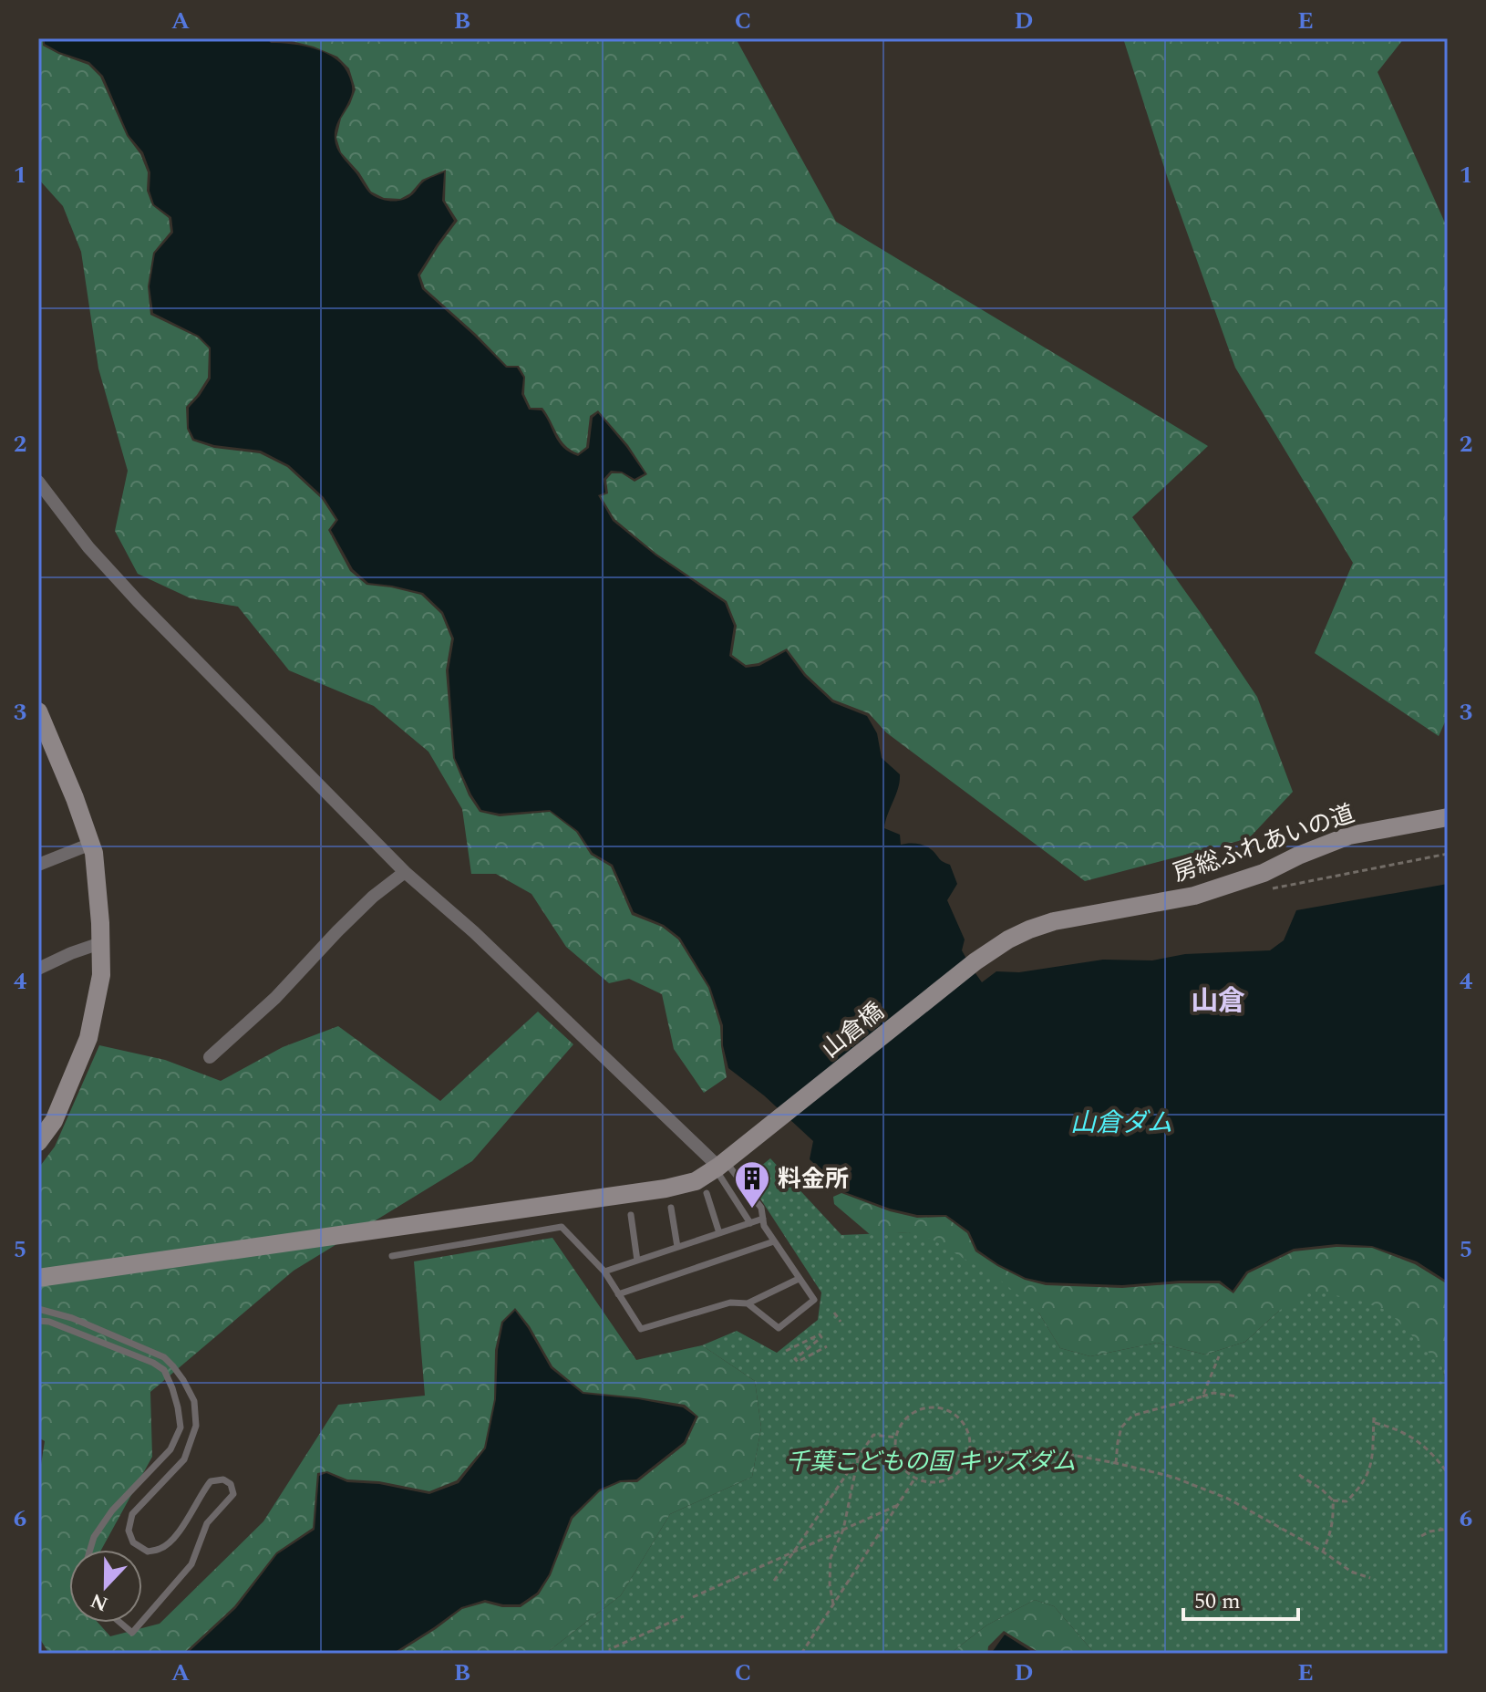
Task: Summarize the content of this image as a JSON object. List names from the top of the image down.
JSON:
{
  "streets": {
    "street": ["房総ふれあいの道", "山倉橋"]
  },
  "crossings": [
    ["房総ふれあいの道", "山倉橋"]
  ],
  "districts": ["山倉"],
  "water": ["山倉ダム"],
  "parks": ["千葉こどもの国 キッズダム"],
  "places": {
    "building": ["料金所"]
  },
  "scale_bar": "50 m",
  "north": "bottom",
  "grid": {
    "columns": [
      "A",
      "B",
      "C",
      "D",
      "E"
    ],
    "rows": [
      "1",
      "2",
      "3",
      "4",
      "5",
      "6"
    ]
  }
}
